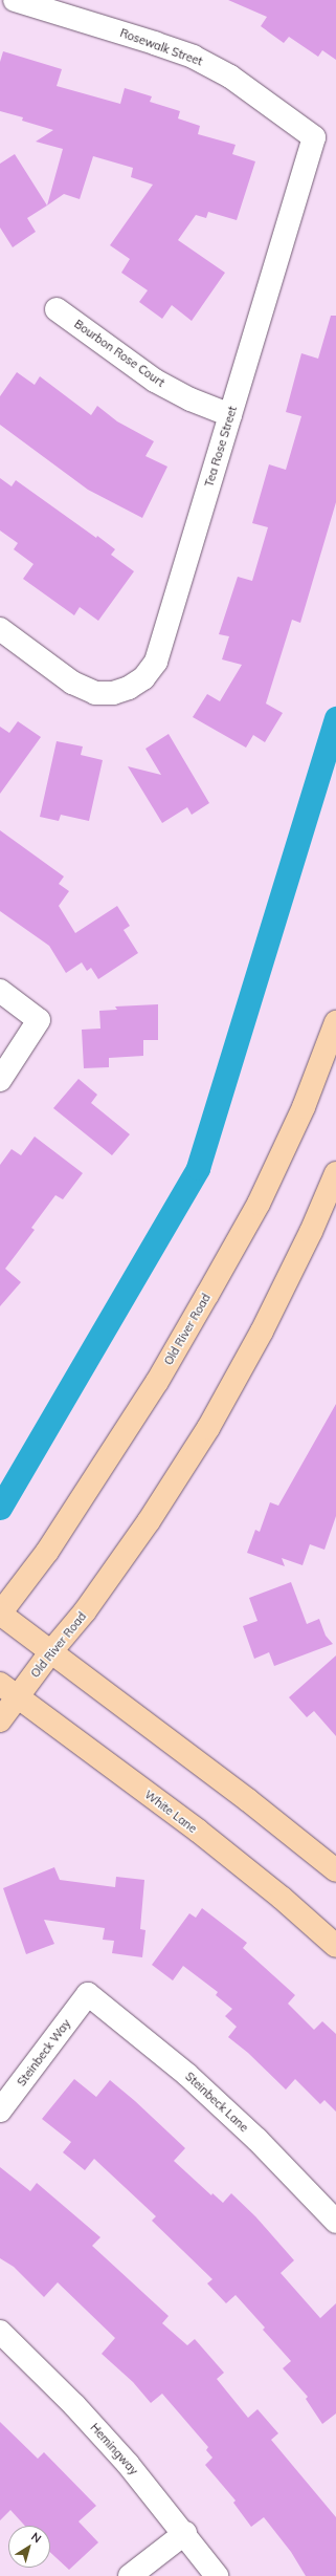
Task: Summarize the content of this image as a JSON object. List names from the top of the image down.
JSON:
{
  "streets": {
    "main road": ["Old River Road", "White Lane"],
    "street": [
      "Rosewalk Street",
      "Bourbon Rose Court",
      "Tea Rose Street",
      "Steinbeck Way",
      "Steinbeck Lane",
      "Hemingway"
    ]
  },
  "crossings": [
    ["Rosewalk Street", "Tea Rose Street"],
    ["Bourbon Rose Court", "Tea Rose Street"],
    ["Old River Road", "White Lane"],
    ["Steinbeck Way", "Steinbeck Lane"]
  ],
  "north": "top right"
}
